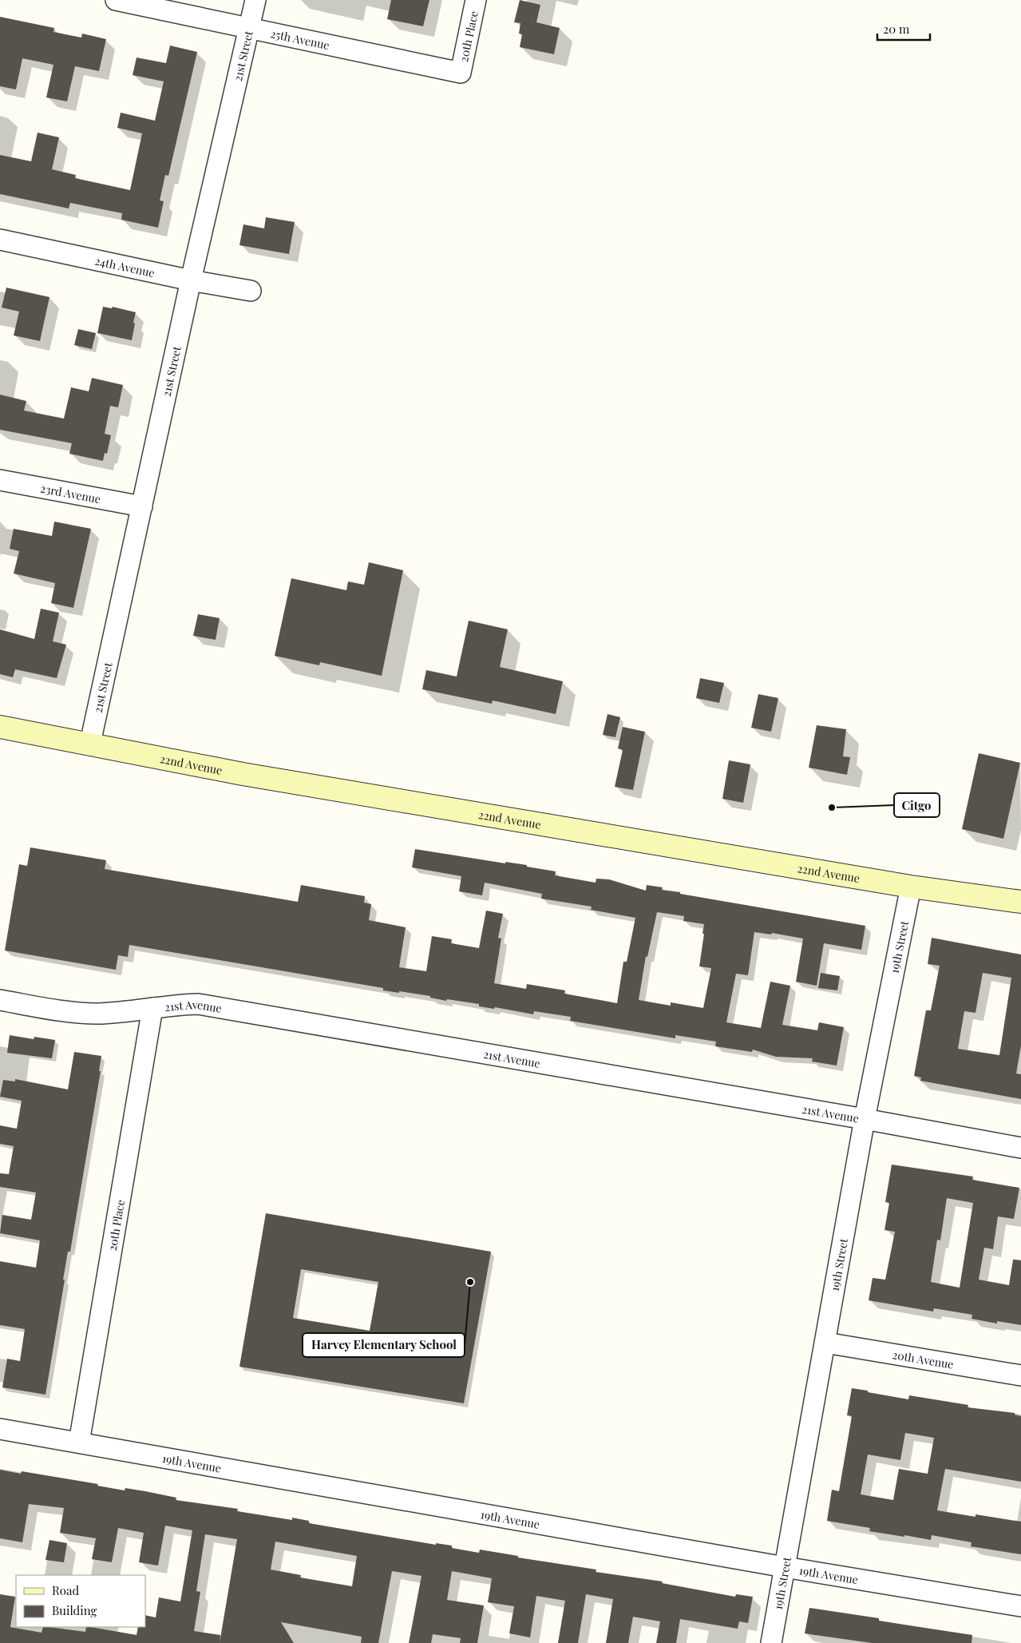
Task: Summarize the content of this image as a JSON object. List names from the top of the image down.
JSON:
{
  "streets": {
    "street": [
      "20th Place",
      "25th Avenue",
      "21st Street",
      "24th Avenue",
      "23rd Avenue",
      "22nd Avenue",
      "19th Street",
      "21st Avenue",
      "20th Avenue",
      "19th Avenue"
    ]
  },
  "crossings": [
    ["20th Place", "25th Avenue"],
    ["20th Place", "21st Avenue"],
    ["20th Place", "19th Avenue"],
    ["25th Avenue", "21st Street"],
    ["21st Street", "24th Avenue"],
    ["21st Street", "23rd Avenue"],
    ["21st Street", "22nd Avenue"],
    ["22nd Avenue", "19th Street"],
    ["19th Street", "21st Avenue"],
    ["19th Street", "20th Avenue"],
    ["19th Street", "19th Avenue"]
  ],
  "places": ["Citgo", "Harvey Elementary School"],
  "legend": ["Road", "Building"],
  "scale_bar": "20 m"
}
